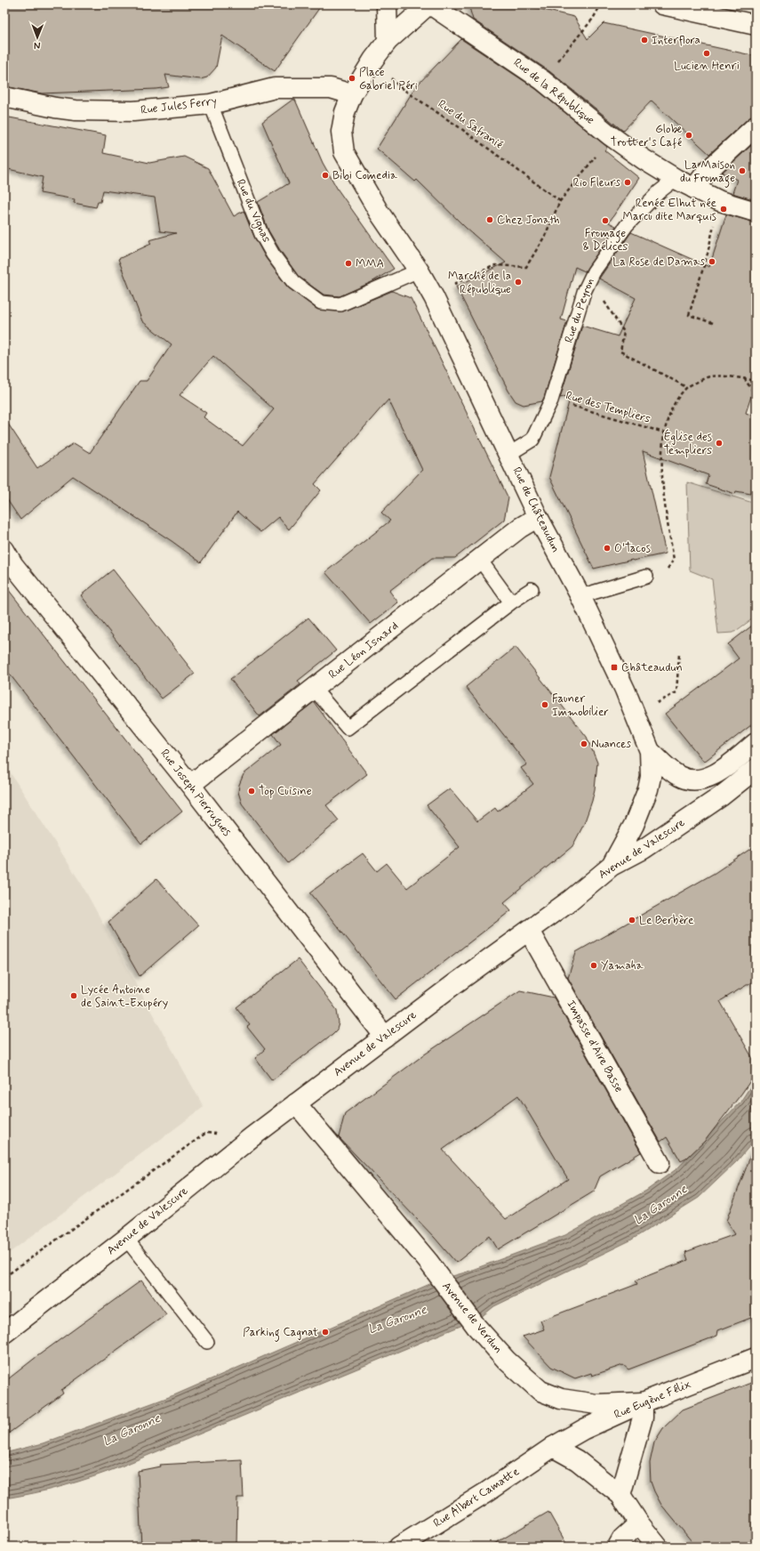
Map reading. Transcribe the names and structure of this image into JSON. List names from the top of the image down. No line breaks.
{"streets":{"street":["Rue de la République","Rue Jules Ferry","Rue de Châteaudun","Rue Léon Isnard","Rue Joseph Pierrugues","Avenue de Valescure","Impasse d'Aire Basse","Avenue de Verdun","Rue Eugène Félix","Rue Albert Camatte"],"lane":["Rue du Vignas","Rue du Peyron"],"path":["Rue du Safranié","Rue des Templiers"]},"crossings":[["Rue de la République","Rue du Peyron"],["Rue Jules Ferry","Rue du Vignas"],["Rue Jules Ferry","Rue de Châteaudun"],["Rue du Vignas","Rue de Châteaudun"],["Rue du Peyron","Rue des Templiers"],["Rue du Peyron","Rue de Châteaudun"],["Rue de Châteaudun","Rue Léon Isnard"],["Rue de Châteaudun","Avenue de Valescure"],["Rue Léon Isnard","Rue Joseph Pierrugues"],["Rue Joseph Pierrugues","Avenue de Valescure"],["Avenue de Valescure","Impasse d'Aire Basse"],["Avenue de Valescure","Avenue de Verdun"],["Avenue de Verdun","Rue Eugène Félix"],["Rue Eugène Félix","Rue Albert Camatte"]],"water":["La Garonne"],"places":{"other":["Interflora","Lucien Henri","Place Gabriel Péri","Globe Trotter's Café","La Maison du Fromage","Bibi Comedia","Rio Fleurs","Renée Elhut née Marcu dite Marquis","Chez Jonath","Fromage & Délices","La Rose de Damas","MMA","Marché de la République","Église des Templiers","O'Tacos","Fauner Immobilier","Nuances","Top Cuisine","Le Berbère","Yamaha","Lycée Antoine de Saint-Exupéry","Parking Cagnat"],"transit":["Châteaudun"]},"north":"bottom"}
